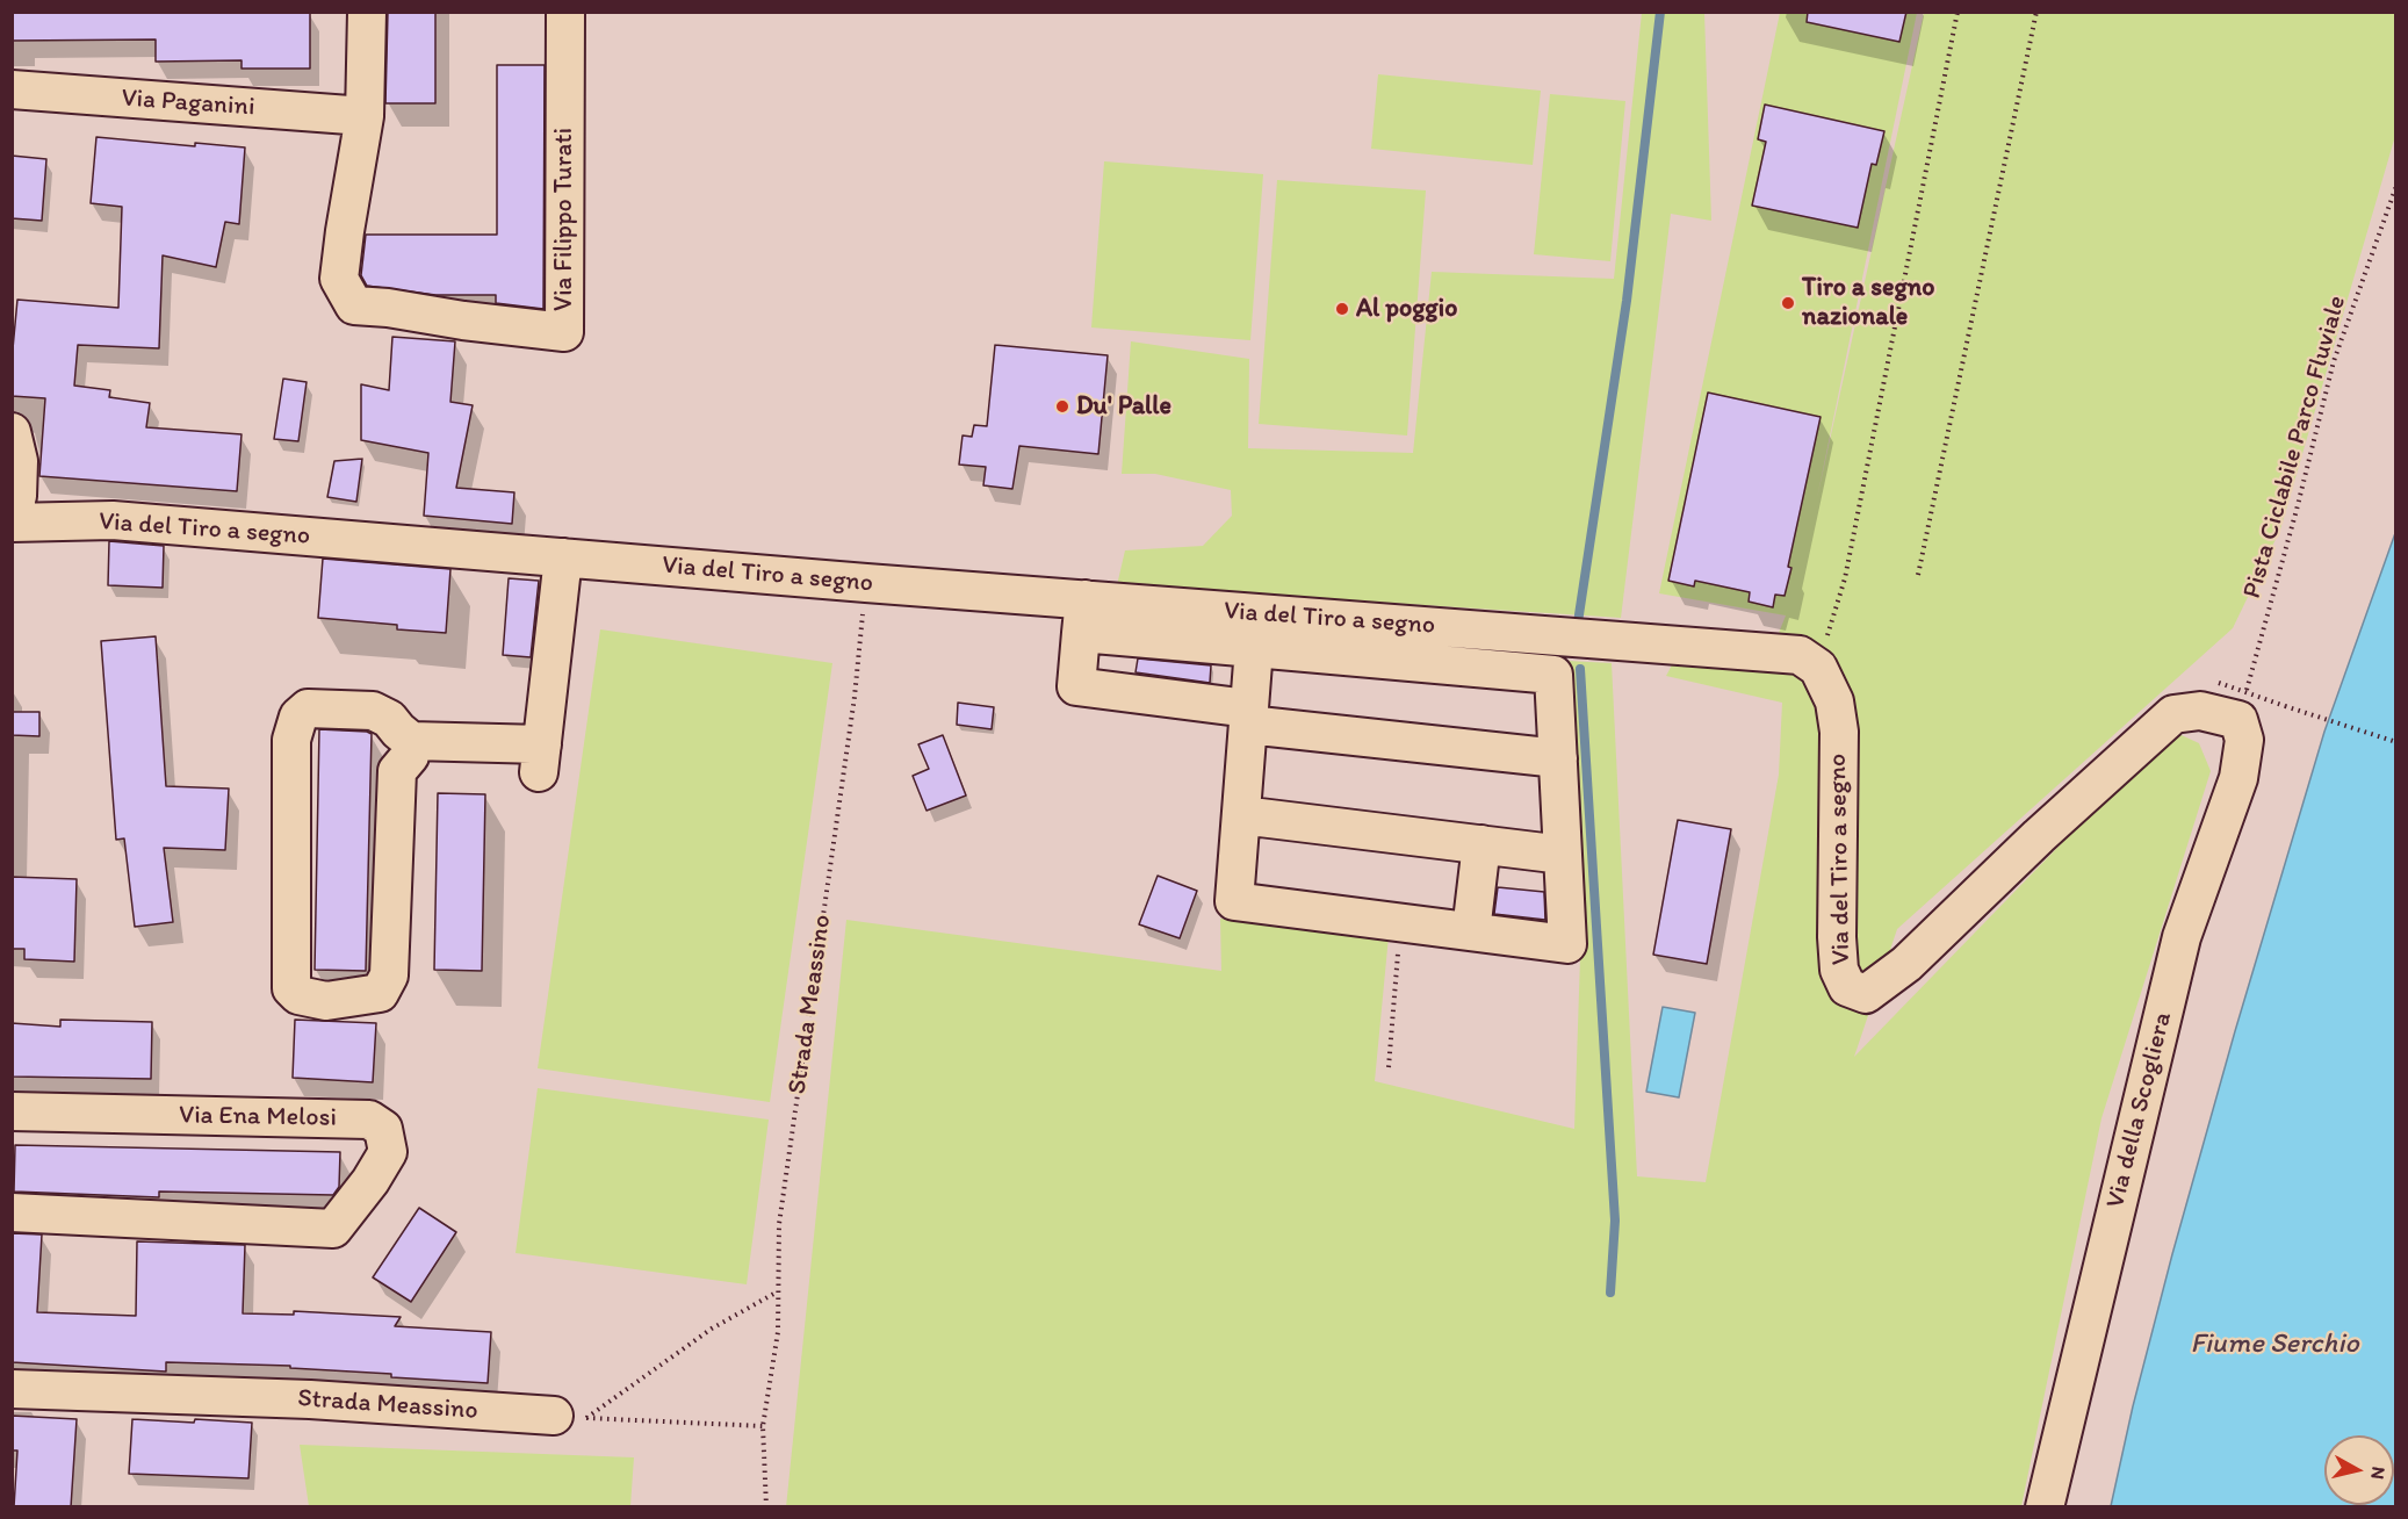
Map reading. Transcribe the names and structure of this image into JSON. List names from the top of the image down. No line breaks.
{"streets":{"street":["Via Paganini","Via Filippo Turati","Via del Tiro a segno","Strada Meassino","Via della Scogliera","Via Ena Melosi"],"path":["Pista Ciclabile Parco Fluviale"]},"crossings":[["Via Paganini","Via Filippo Turati"],["Pista Ciclabile Parco Fluviale","Via del Tiro a segno"],["Pista Ciclabile Parco Fluviale","Via della Scogliera"],["Via del Tiro a segno","Strada Meassino"],["Via del Tiro a segno","Via della Scogliera"]],"water":["Fiume Serchio"],"places":["Tiro a segno nazionale","Al poggio","Du' Palle"],"north":"right"}
